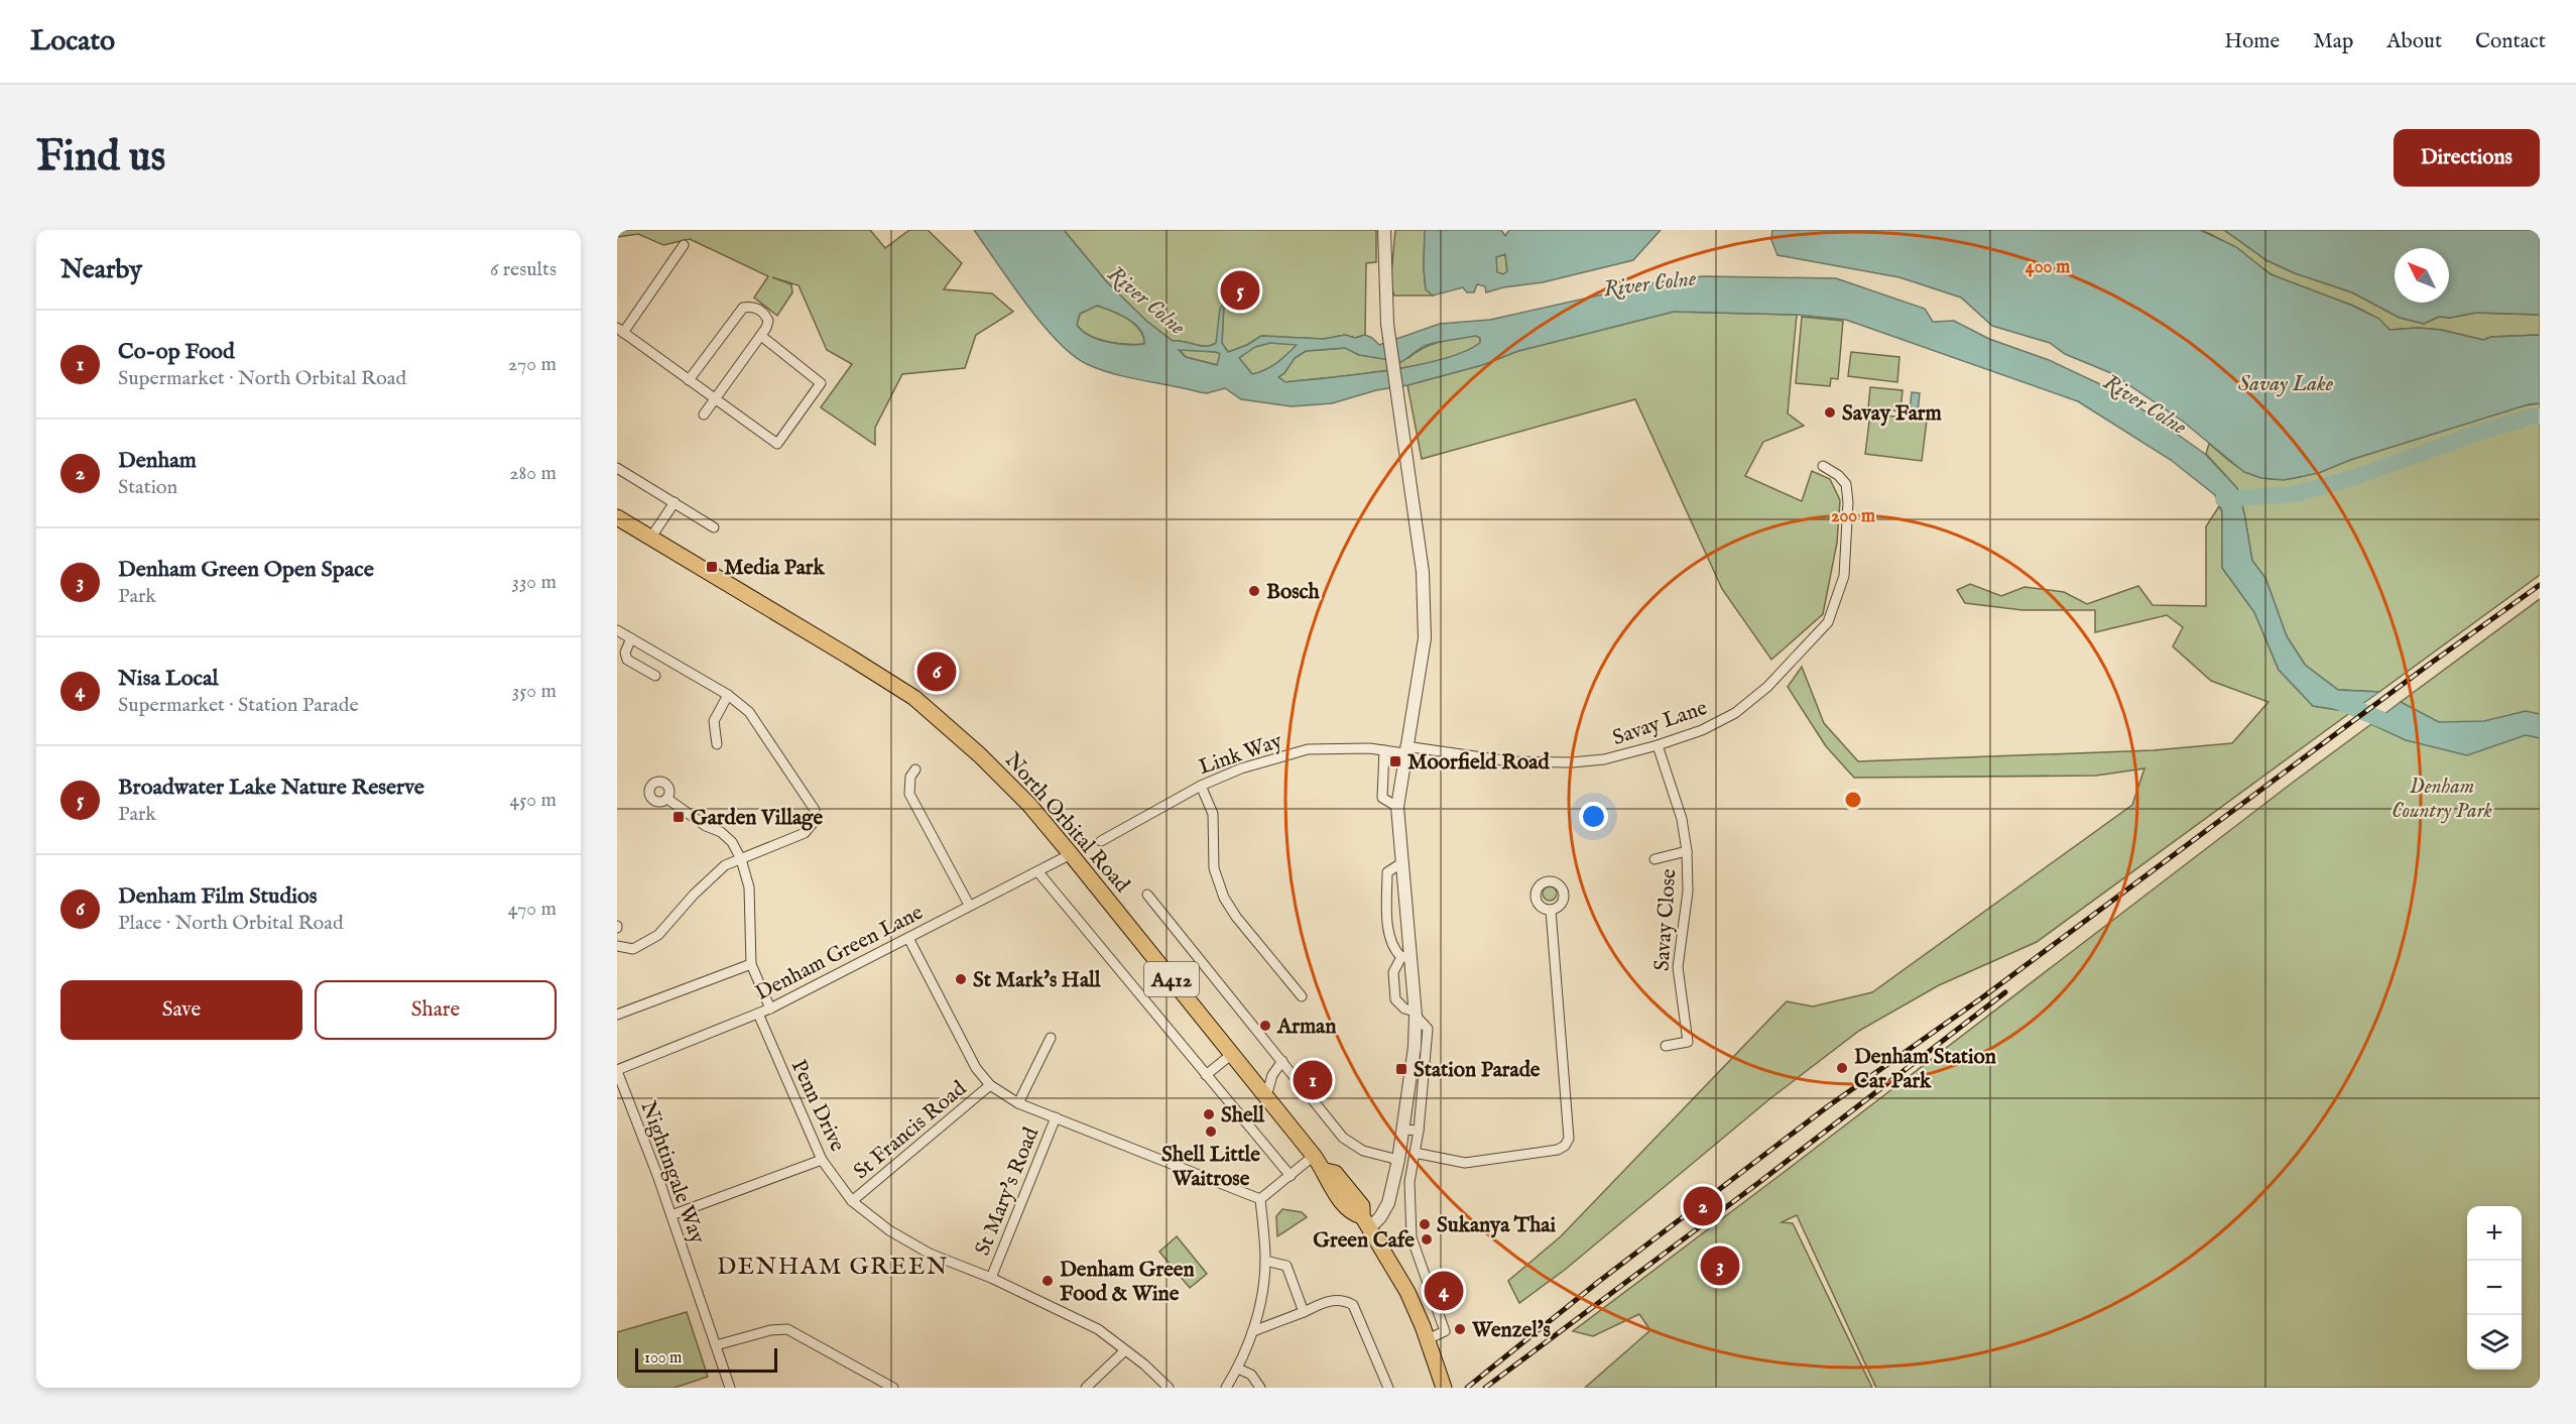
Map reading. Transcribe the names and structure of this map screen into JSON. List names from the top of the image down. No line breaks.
{"streets":{"main road":["North Orbital Road","A412"],"street":["Savay Lane","Link Way","Savay Close","Denham Green Lane","Penn Drive","St Francis Road","Nightingale Way","St Mary's Road"]},"crossings":[["Savay Lane","Link Way"],["Savay Lane","Savay Close"],["North Orbital Road","Denham Green Lane"],["Denham Green Lane","Penn Drive"],["Denham Green Lane","Nightingale Way"],["Penn Drive","St Francis Road"],["Penn Drive","St Mary's Road"]],"districts":["DENHAM GREEN"],"water":["River Colne","Savay Lake"],"parks":["Denham Country Park"],"places":{"other":["Savay Farm","Bosch","St Mark's Hall","Arman","Denham Station Car Park","Shell","Shell Little Waitrose","Sukanya Thai","Green Cafe","Denham Green Food & Wine","Wenzel's"],"transit":["Media Park","Moorfield Road","Garden Village","Station Parade"]},"scale_bar":"100 m","north":"top left","page":{"header":"Locato","nav":["Home","Map","About","Contact"],"buttons":["Directions",["Save","Share"]],"title":"Find us","heading":["Nearby","6 results"],"pins":["5","6","1","2","3","4"],"list":[{"mark":"1","name":"Co-op Food","note":"Supermarket · North Orbital Road","value":"270 m"},{"mark":"2","name":"Denham","note":"Station","value":"280 m"},{"mark":"3","name":"Denham Green Open Space","note":"Park","value":"330 m"},{"mark":"4","name":"Nisa Local","note":"Supermarket · Station Parade","value":"350 m"},{"mark":"5","name":"Broadwater Lake Nature Reserve","note":"Park","value":"450 m"},{"mark":"6","name":"Denham Film Studios","note":"Place · North Orbital Road","value":"470 m"}],"map_buttons":["+","−"],"scale":"100 m"},"rings":["400 m","200 m"]}
